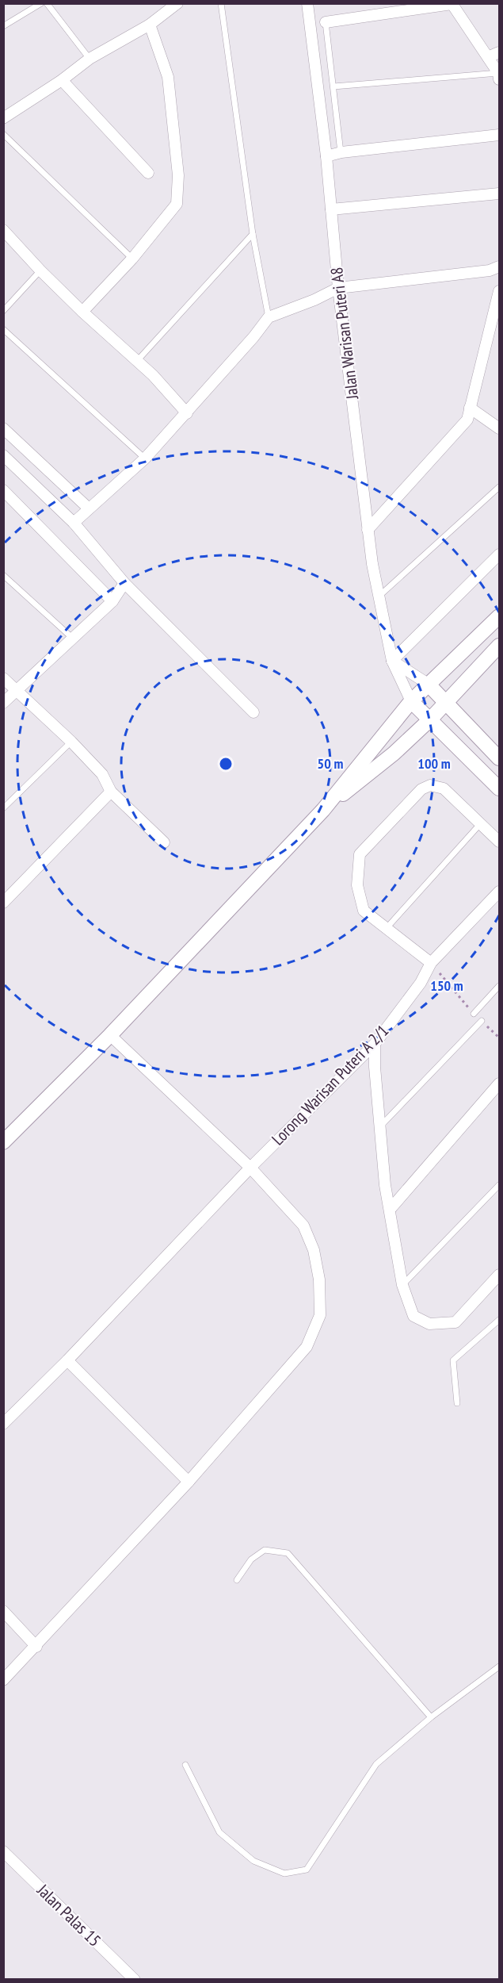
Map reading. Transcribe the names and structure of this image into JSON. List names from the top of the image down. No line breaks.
{"streets":{"street":["Jalan Warisan Puteri A8","Lorong Warisan Puteri A 2/1","Jalan Palas 15"]},"rings":["50 m","100 m","150 m"]}
